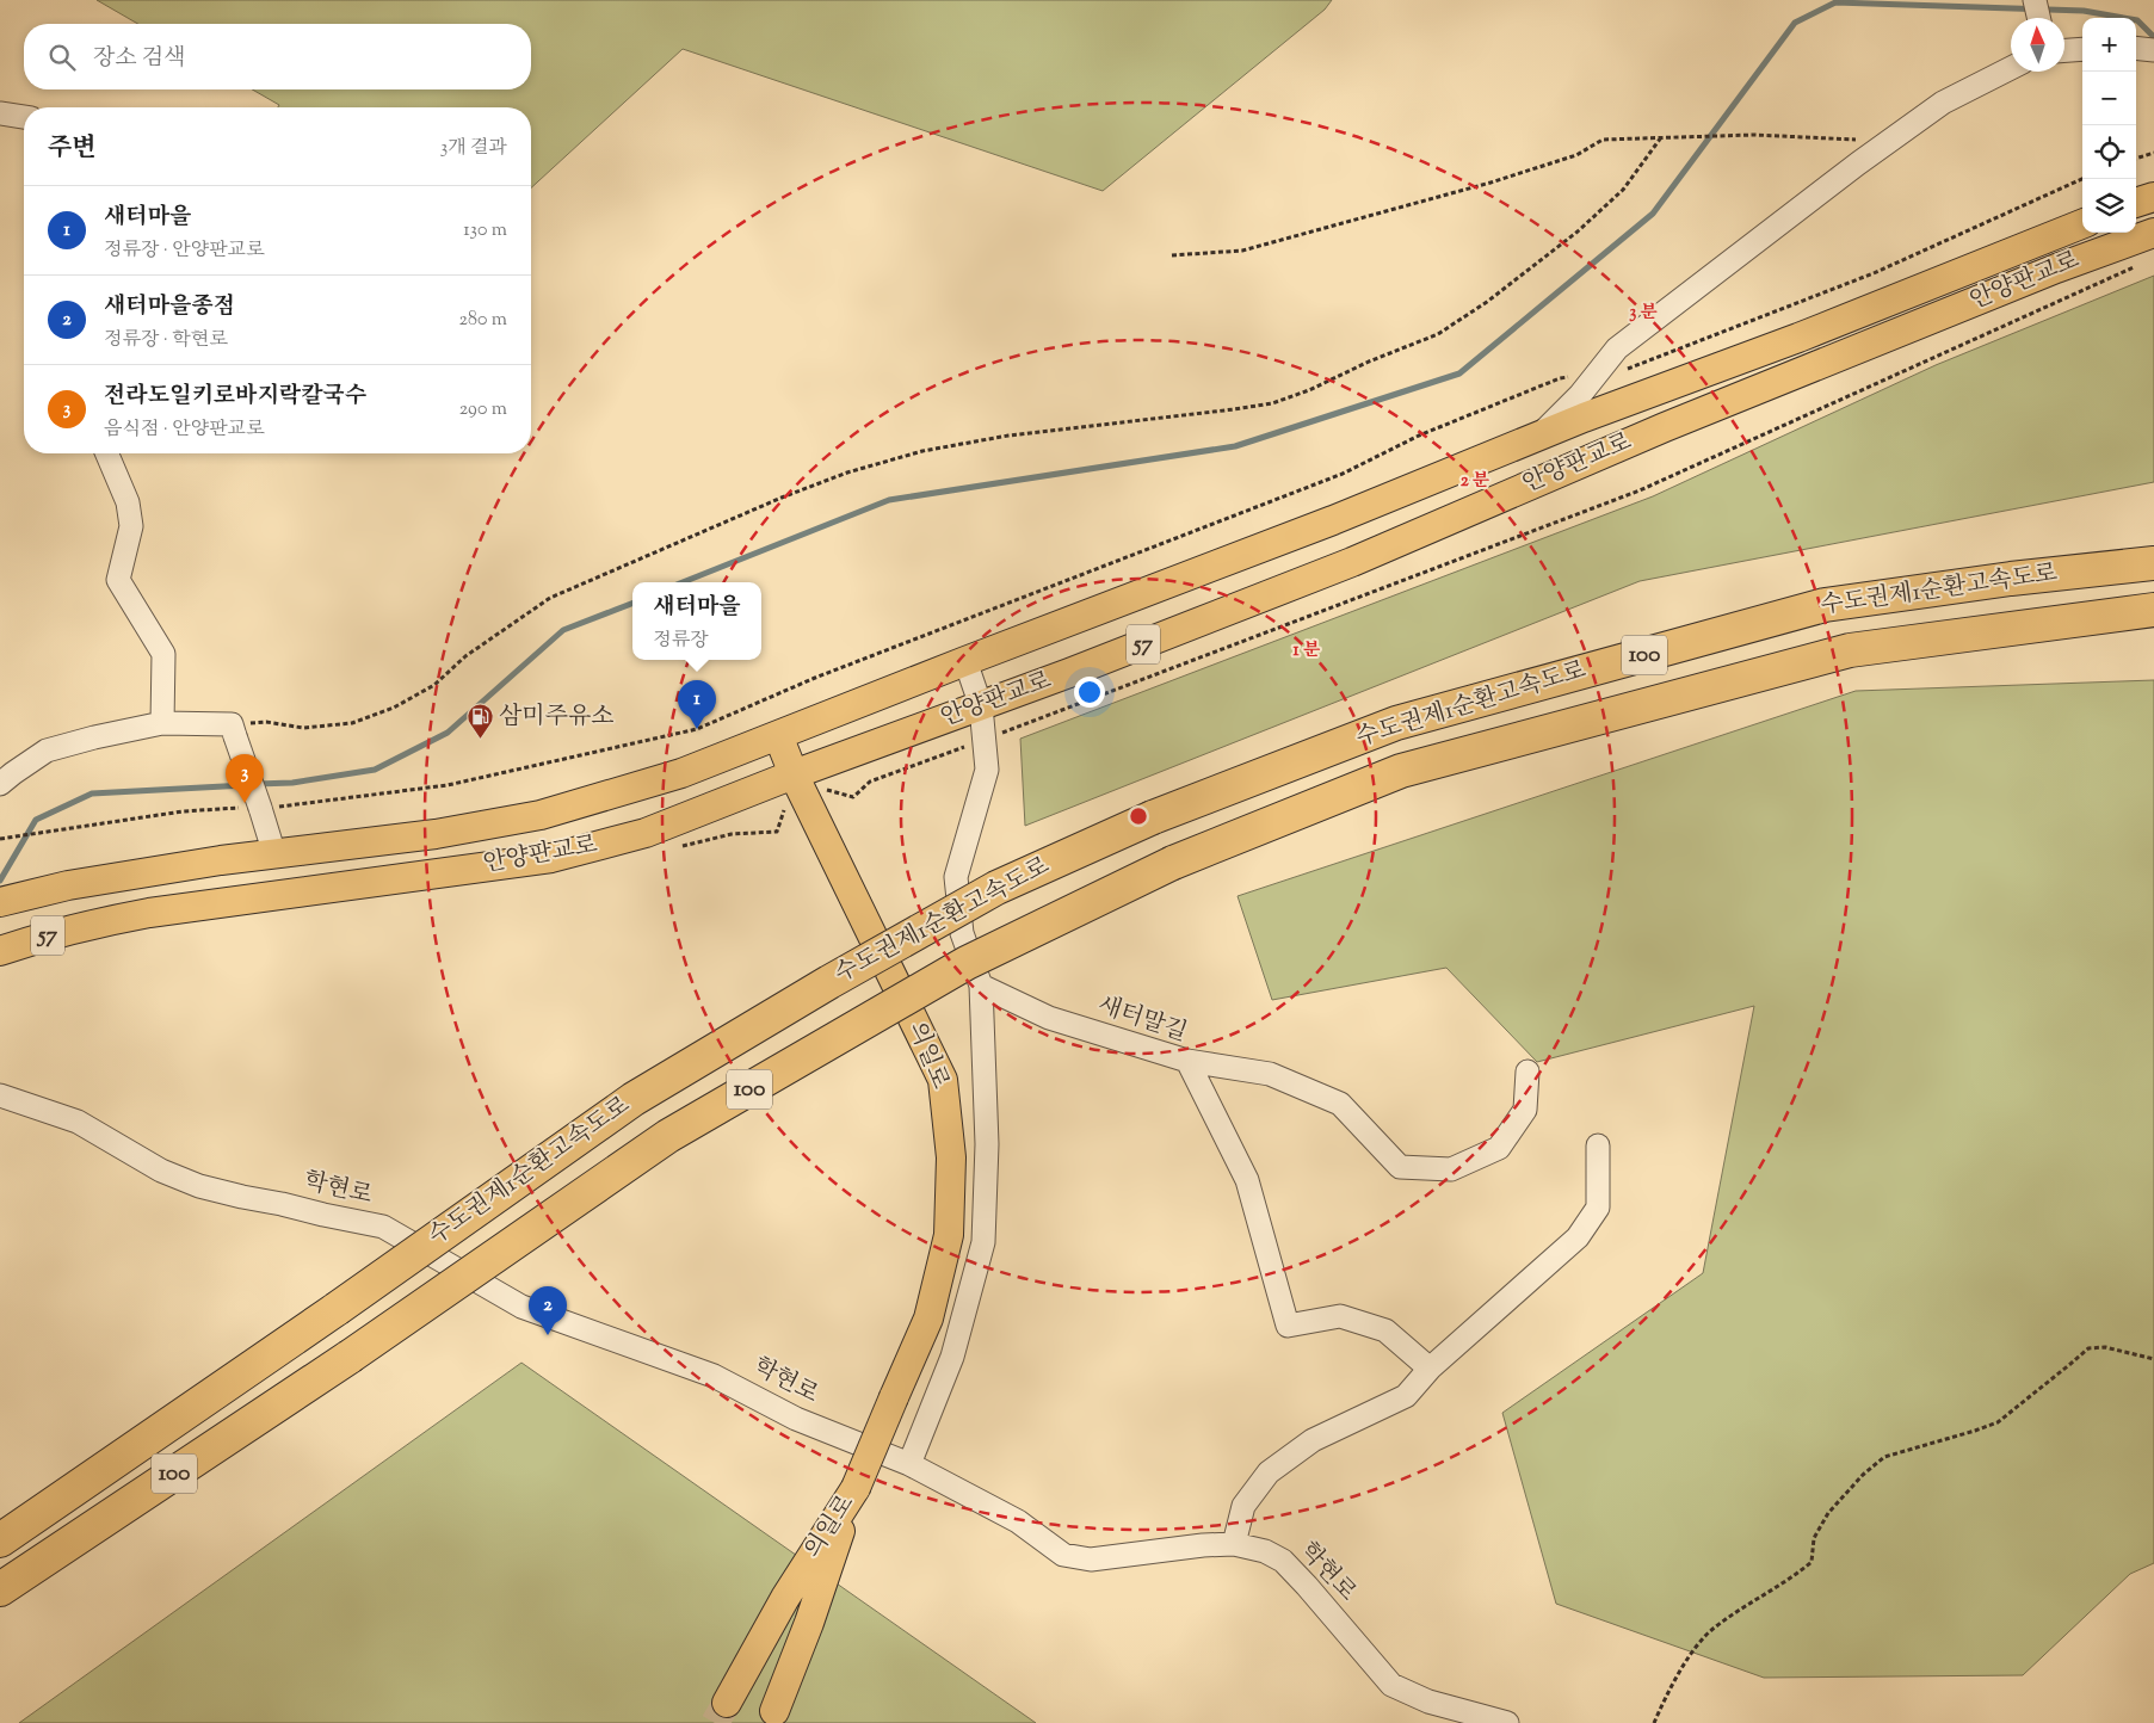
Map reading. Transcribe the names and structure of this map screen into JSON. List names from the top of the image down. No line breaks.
{"streets":{"highway":["수도권제1순환고속도로","100"],"main road":["안양판교로","57","의일로"],"street":["새터말길","학현로"]},"crossings":[["안양판교로","의일로"]],"places":{"fuel station":["삼미주유소"]},"north":"top","page":{"map_buttons":["+","−"],"search":"장소 검색","heading":["주변","3개 결과"],"list":[{"mark":"1","name":"새터마을","note":"정류장 · 안양판교로","value":"130 m"},{"mark":"2","name":"새터마을종점","note":"정류장 · 학현로","value":"280 m"},{"mark":"3","name":"전라도일키로바지락칼국수","note":"음식점 · 안양판교로","value":"290 m"}],"popup":["새터마을","정류장"],"pins":["1","3","2"]},"rings":["3 분","2 분","1 분"]}
